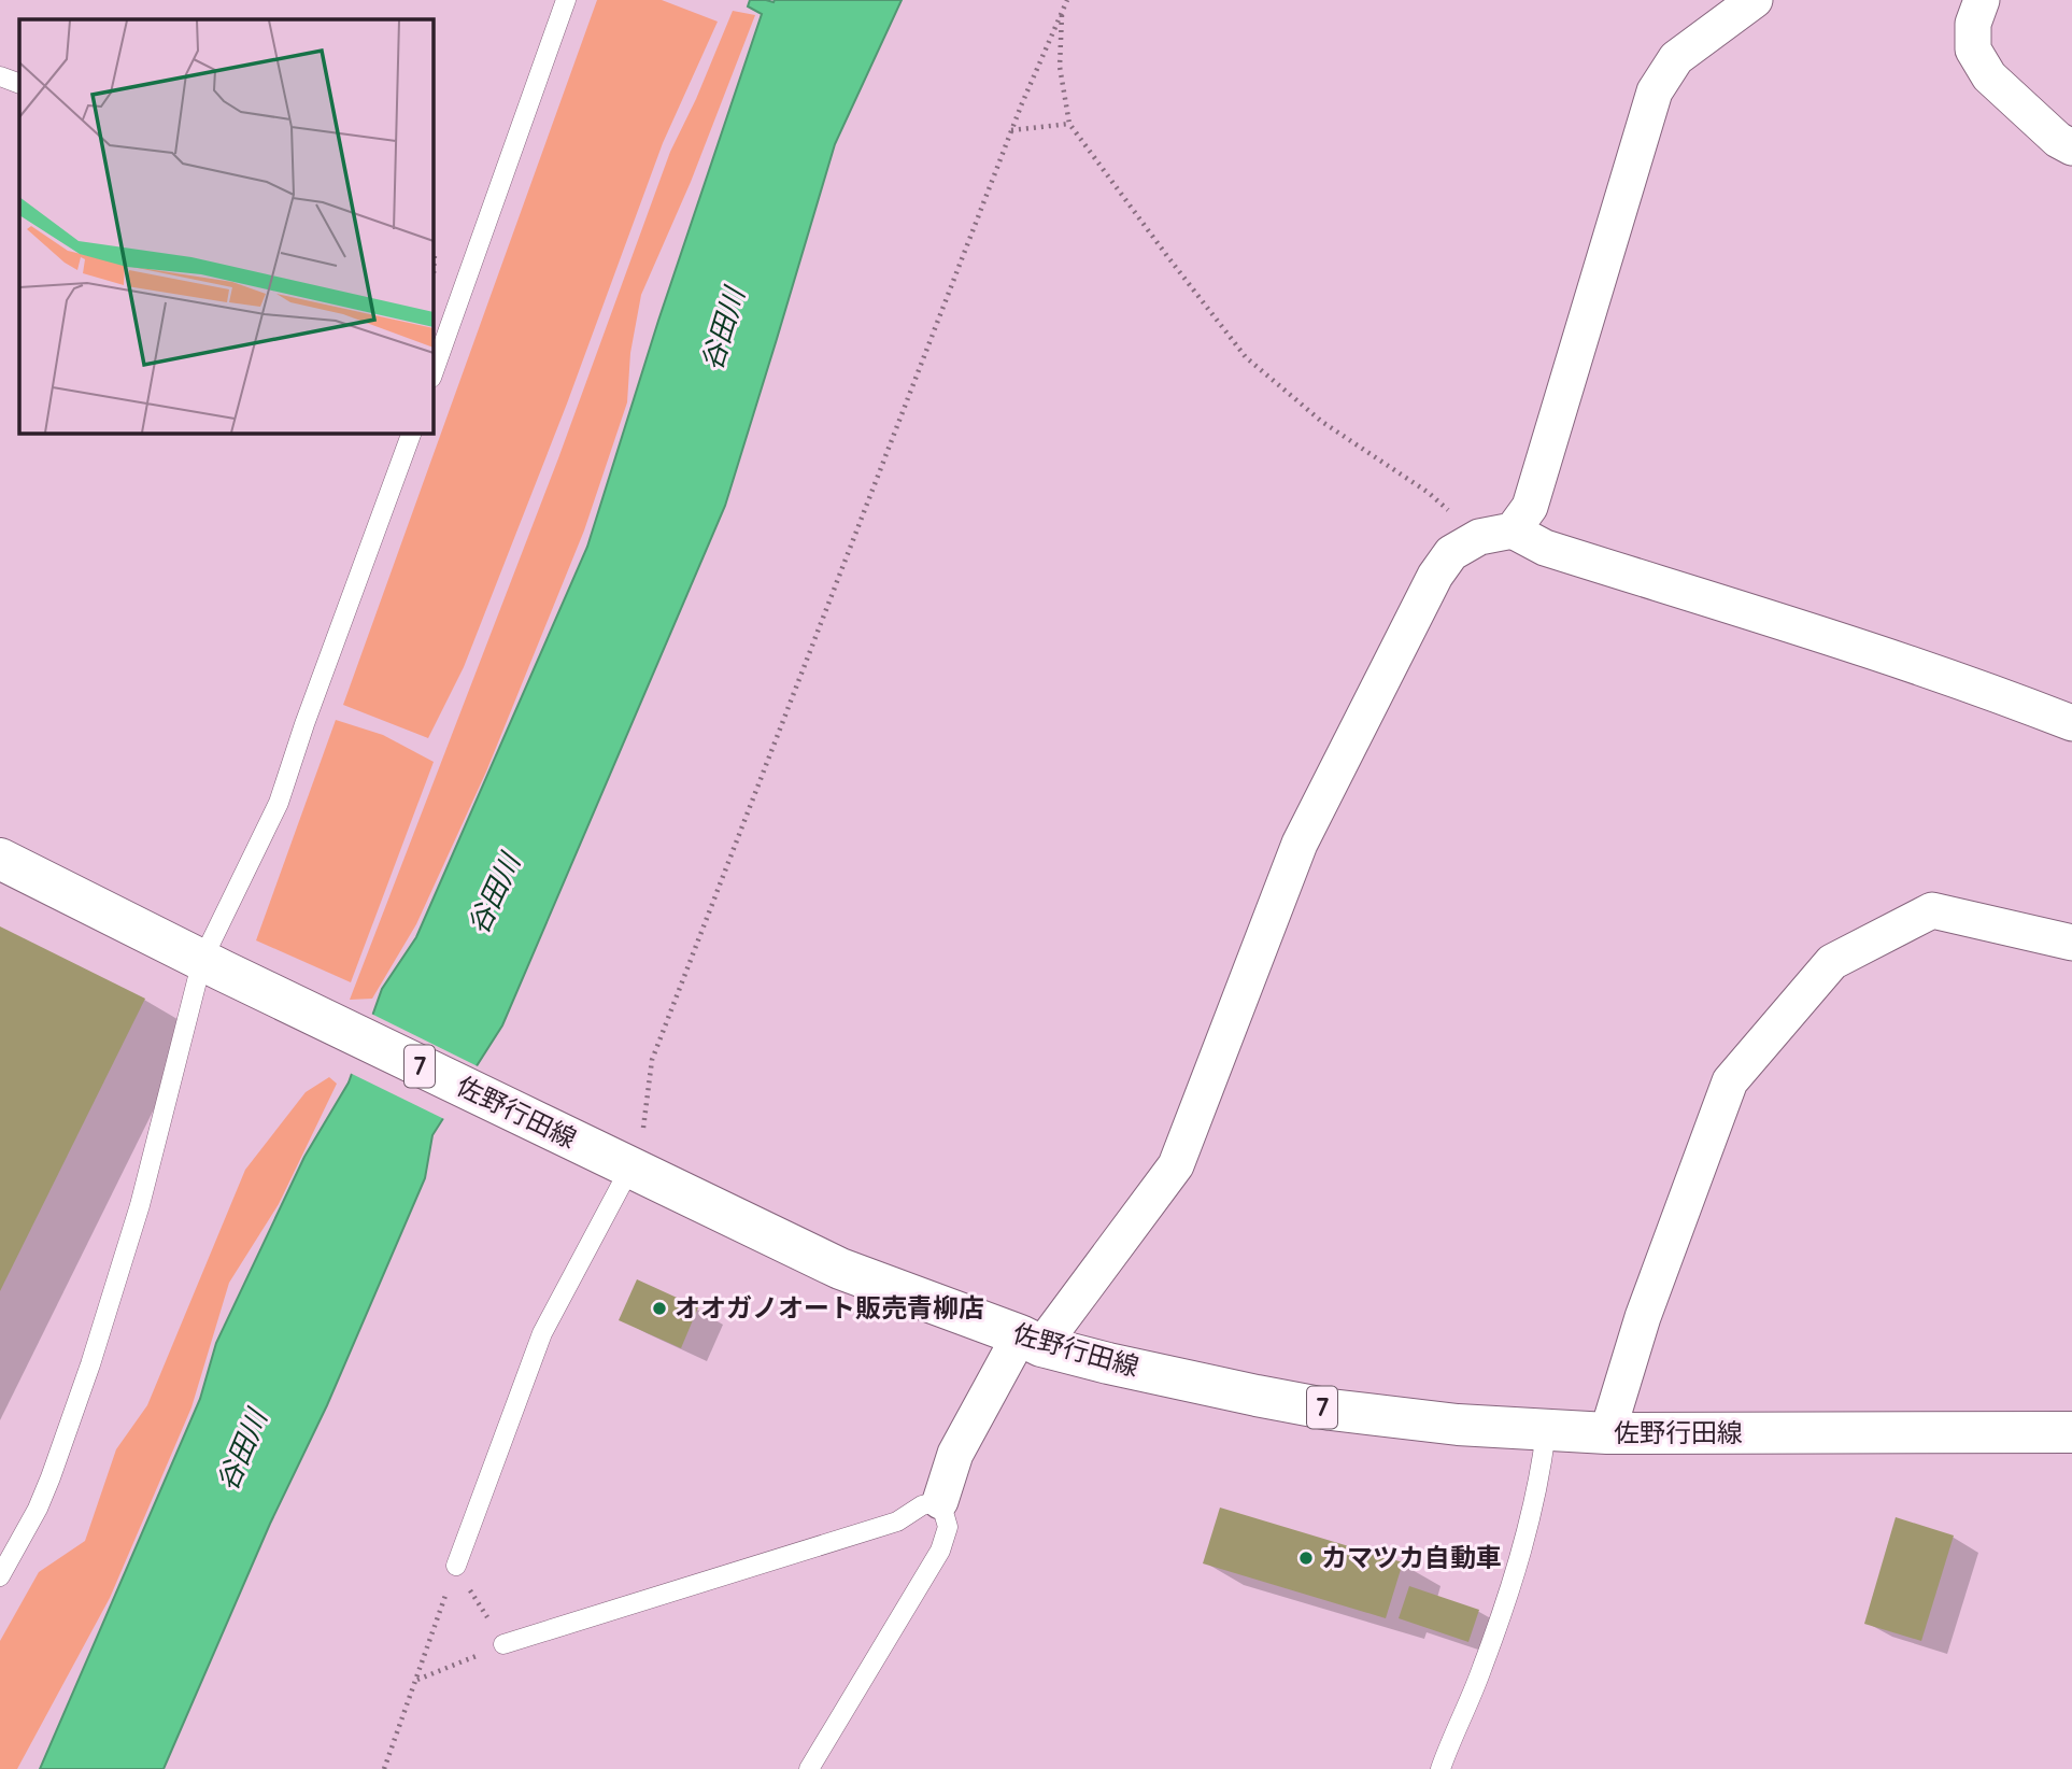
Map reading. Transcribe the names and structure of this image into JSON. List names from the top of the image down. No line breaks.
{"streets":{"main road":["7","佐野行田線"]},"water":["谷田川"],"places":["オオガノオート販売青柳店","カマツカ自動車"]}
